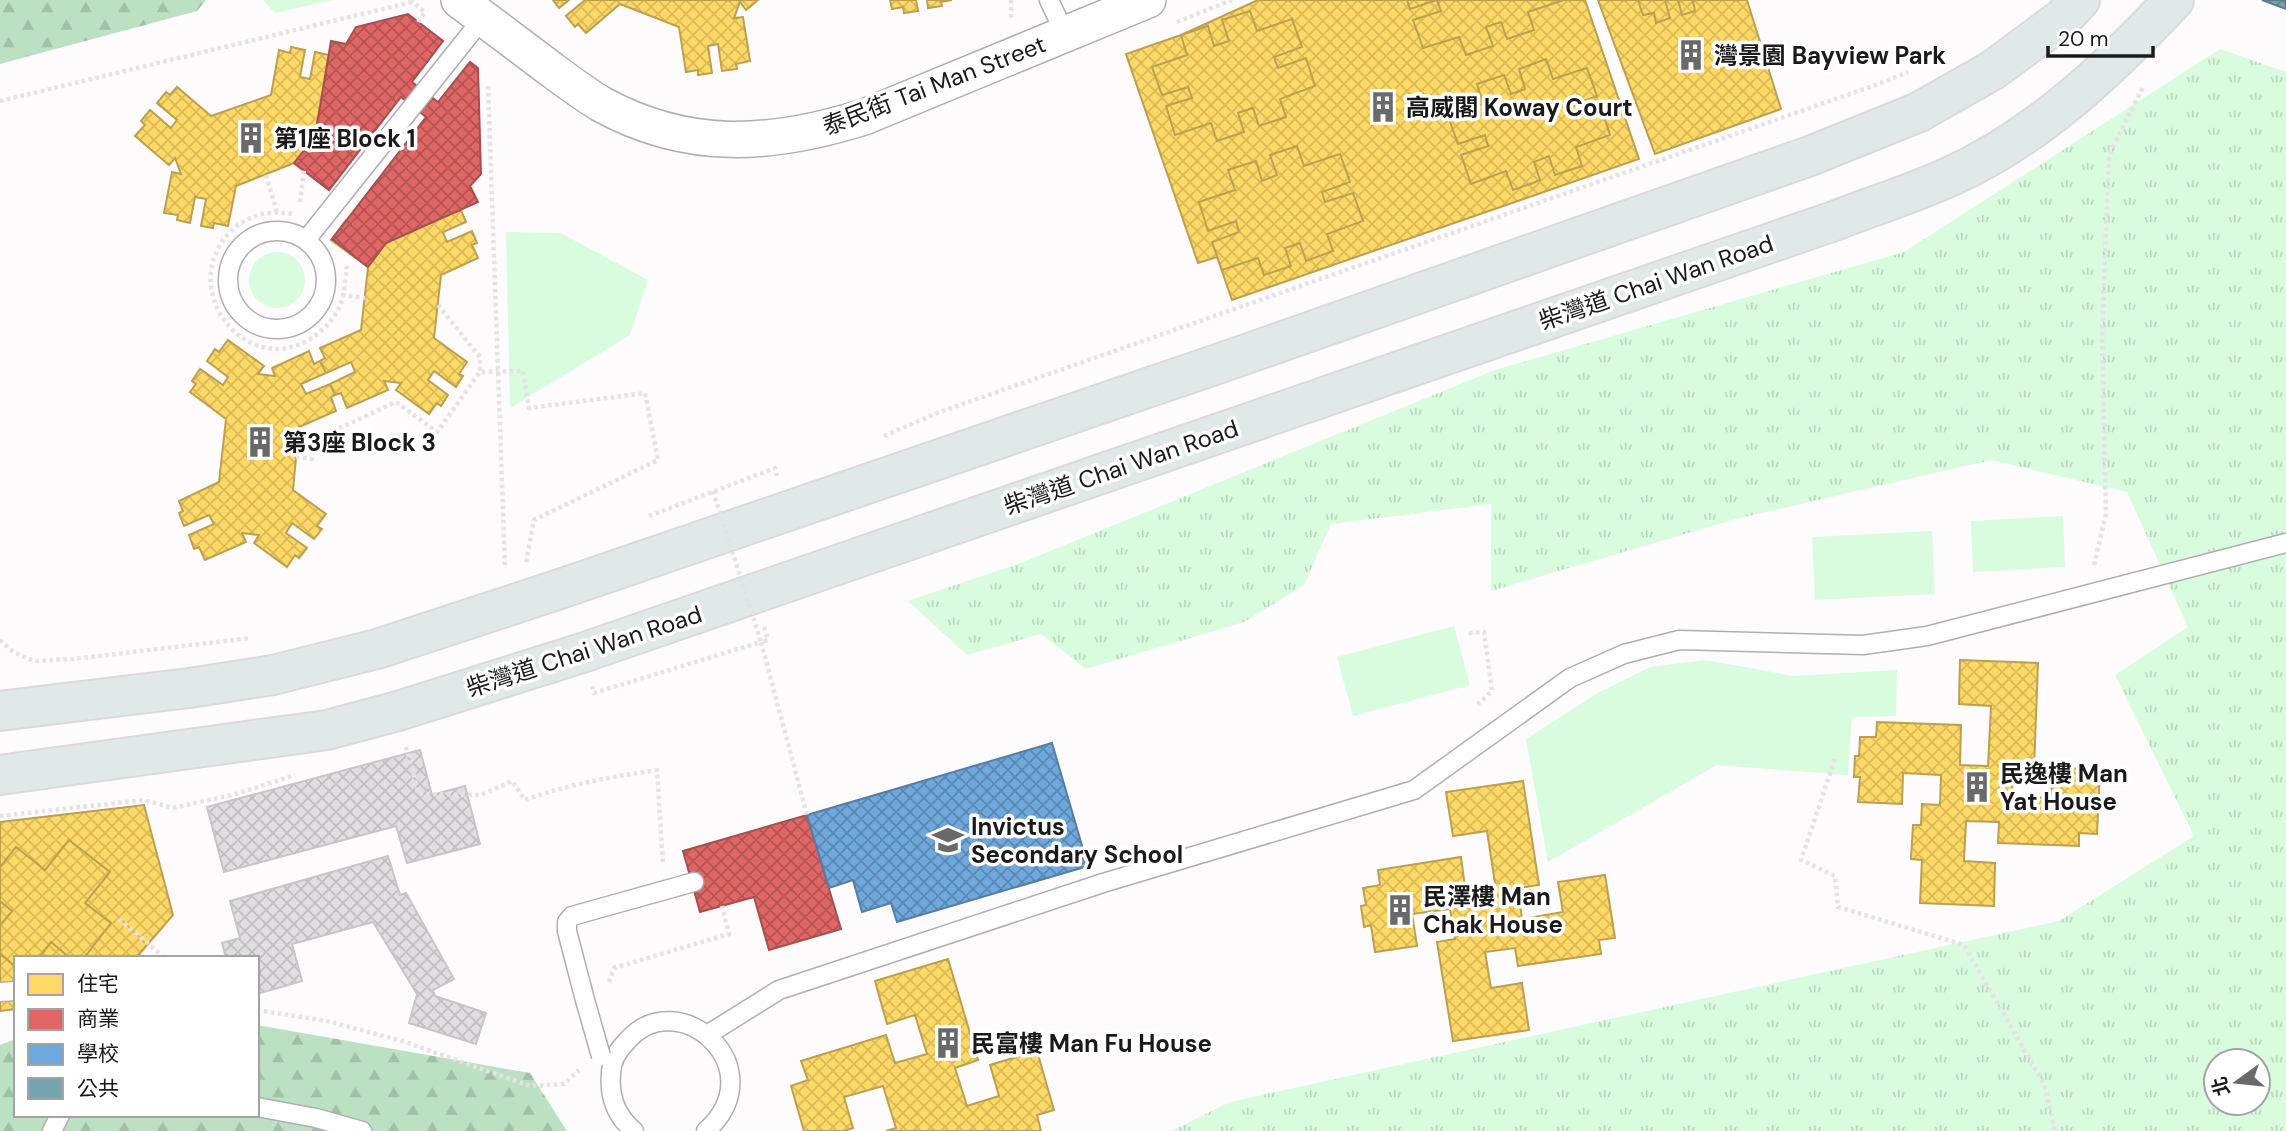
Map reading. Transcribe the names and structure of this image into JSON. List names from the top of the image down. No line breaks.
{"streets":{"main road":["柴灣道 Chai Wan Road"],"street":["泰民街 Tai Man Street"]},"places":{"building":["灣景園 Bayview Park","高威閣 Koway Court","第1座 Block 1","第3座 Block 3","民逸樓 Man Yat House","民澤樓 Man Chak House","民富樓 Man Fu House"],"school or university":["Invictus Secondary School"]},"legend":["住宅","商業","學校","公共"],"scale_bar":"20 m","north":"left"}
